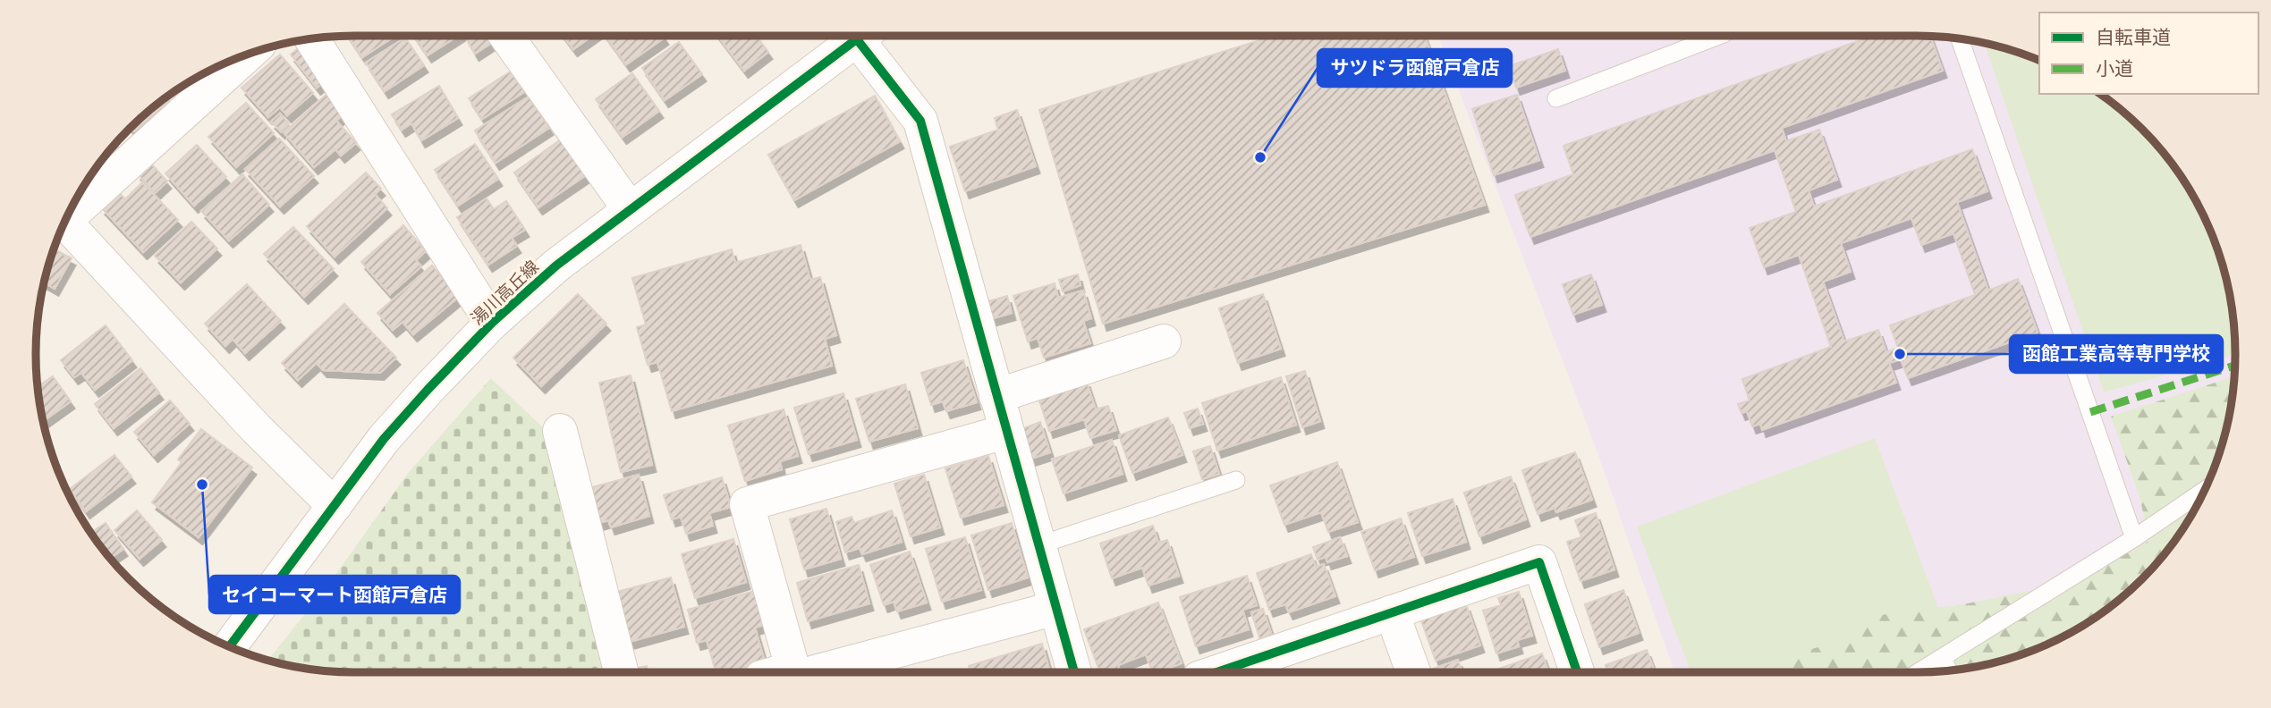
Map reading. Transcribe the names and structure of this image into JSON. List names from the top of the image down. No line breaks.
{"streets":{"street":["湯川高丘線"]},"places":["サツドラ函館戸倉店","函館工業高等専門学校","セイコーマート函館戸倉店"],"legend":["自転車道","小道"]}
